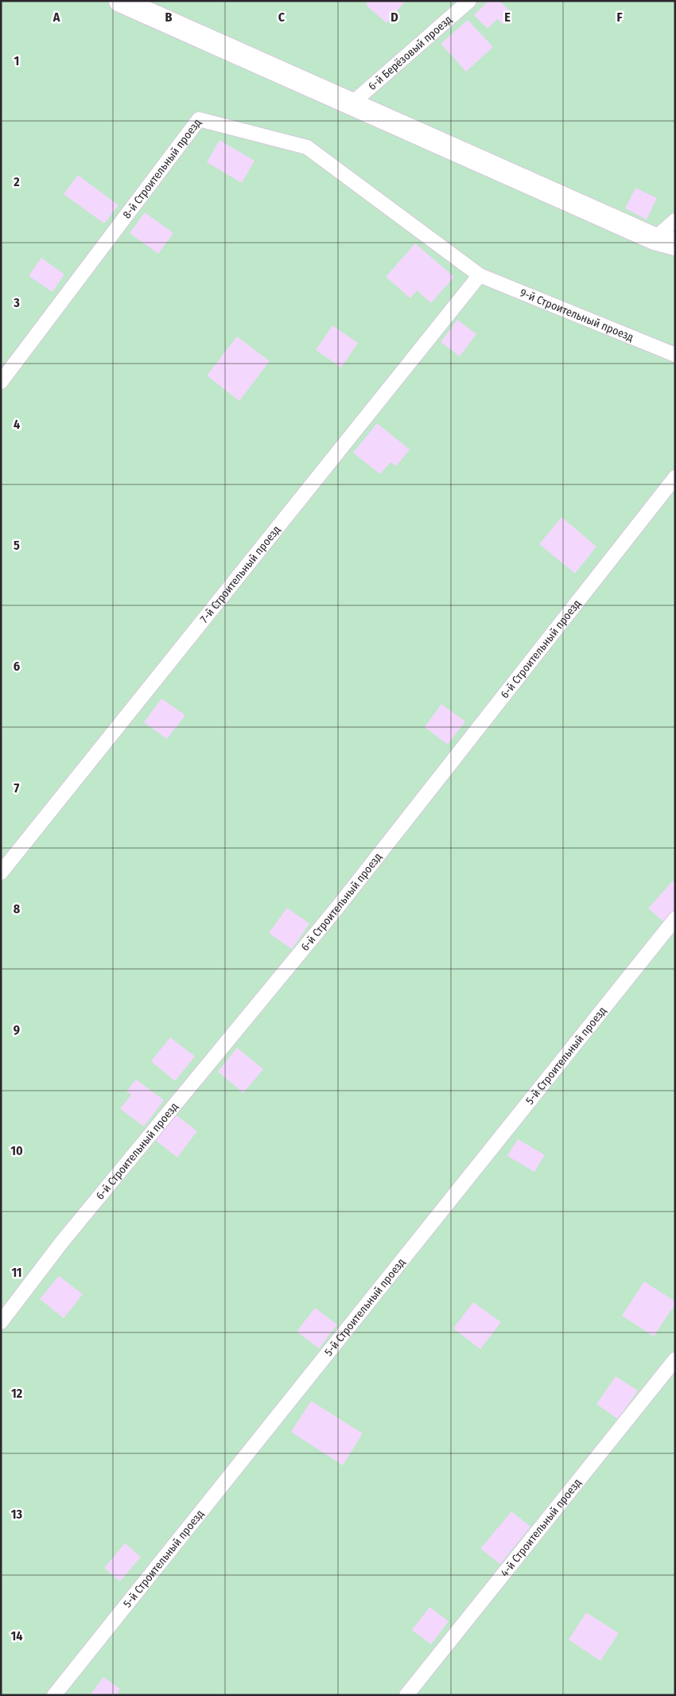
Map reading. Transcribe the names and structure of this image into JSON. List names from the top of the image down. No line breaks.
{"streets":{"lane":["6-й Берёзовый проезд","8-й Строительный проезд","9-й Строительный проезд","7-й Строительный проезд","6-й Строительный проезд","5-й Строительный проезд","4-й Строительный проезд"]},"crossings":[["8-й Строительный проезд","9-й Строительный проезд"],["8-й Строительный проезд","7-й Строительный проезд"],["9-й Строительный проезд","7-й Строительный проезд"]],"grid":{"columns":["A","B","C","D","E","F"],"rows":["1","2","3","4","5","6","7","8","9","10","11","12","13","14"]}}
